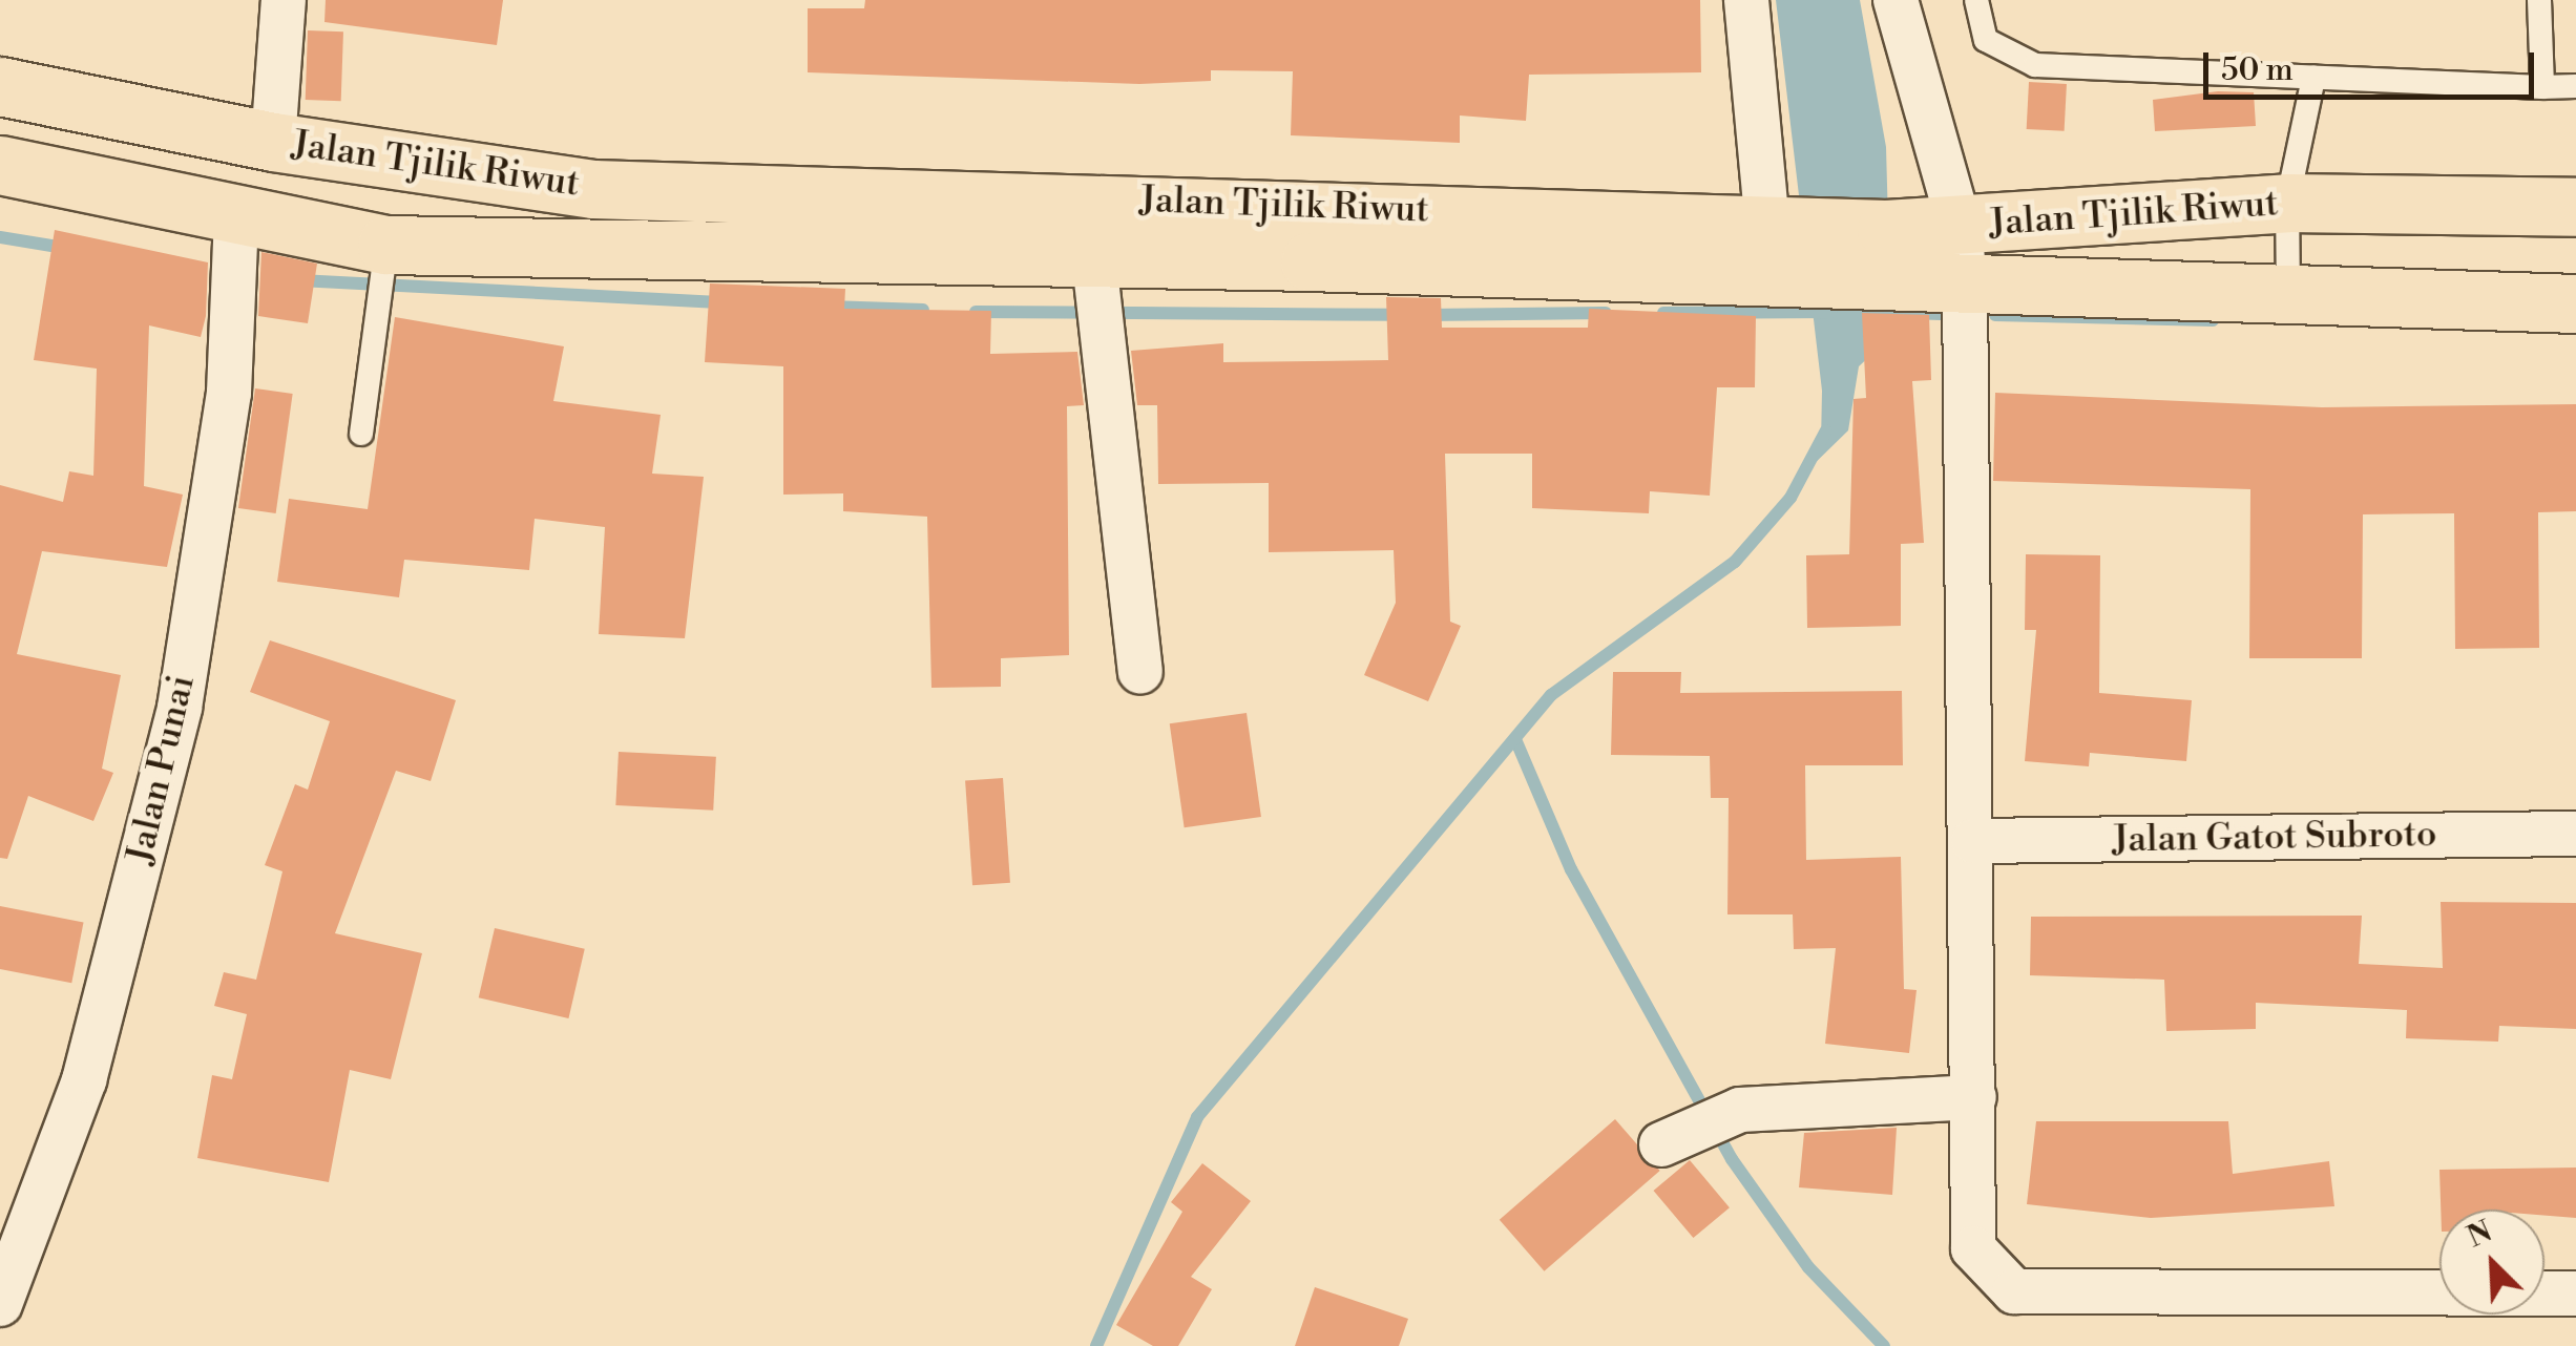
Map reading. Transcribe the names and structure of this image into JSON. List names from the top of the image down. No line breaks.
{"streets":{"highway":["Jalan Tjilik Riwut"],"street":["Jalan Punai","Jalan Gatot Subroto"]},"crossings":[["Jalan Tjilik Riwut","Jalan Punai"]],"scale_bar":"50 m","north":"top left"}
